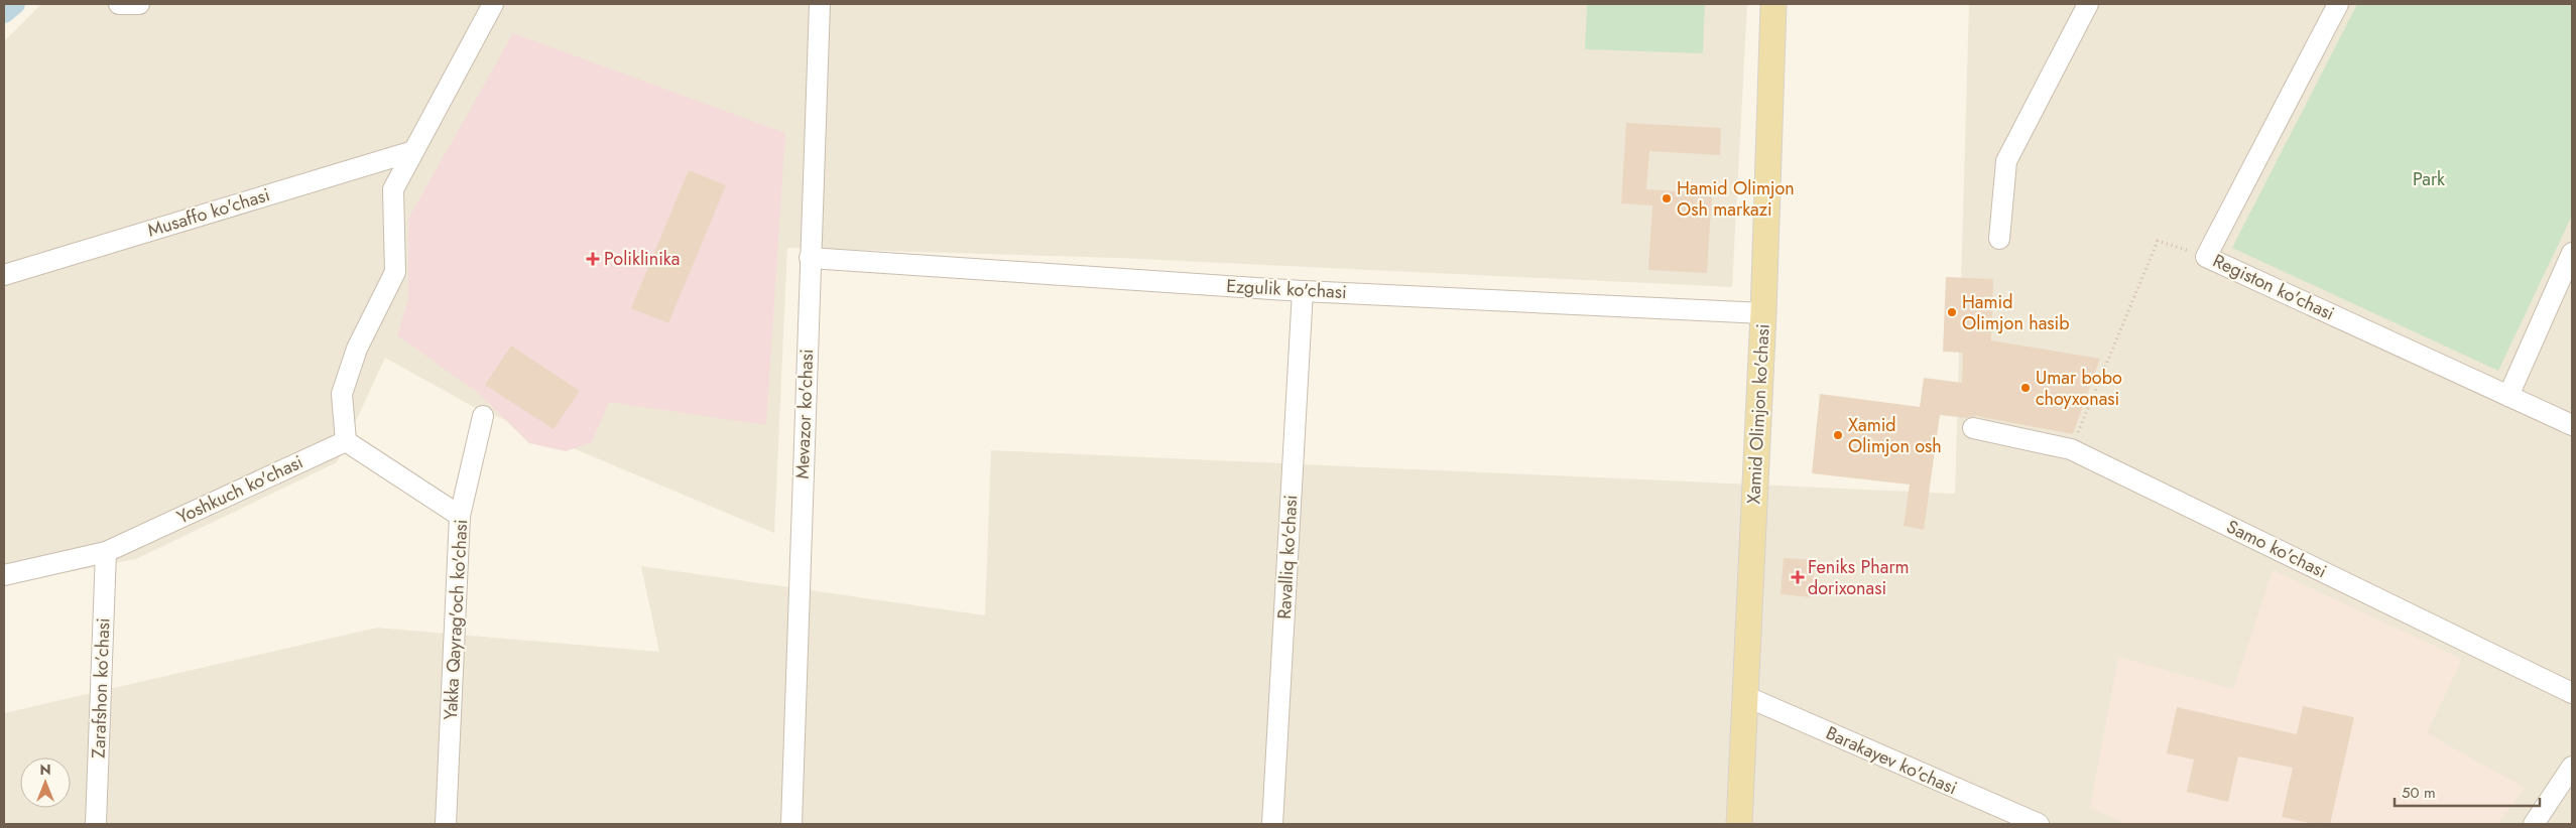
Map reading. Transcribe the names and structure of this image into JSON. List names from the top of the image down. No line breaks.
{"streets":{"main road":["Xamid Olimjon ko'chasi"],"street":["Musaffo ko'chasi","Registon ko'chasi","Ezgulik ko'chasi","Mevazor ko'chasi","Yoshkuch ko'chasi","Samo ko'chasi","Ravalliq ko'chasi","Yakka Qayrag'och ko'chasi","Zarafshon ko’chasi","Barakayev ko'chasi"]},"crossings":[["Ezgulik ko'chasi","Mevazor ko'chasi"],["Ezgulik ko'chasi","Xamid Olimjon ko'chasi"],["Ezgulik ko'chasi","Ravalliq ko'chasi"],["Xamid Olimjon ko'chasi","Barakayev ko'chasi"],["Yoshkuch ko'chasi","Zarafshon ko’chasi"]],"parks":["Park"],"places":{"other":["Hamid Olimjon Osh markazi","Hamid Olimjon hasib","Umar bobo choyxonasi","Xamid Olimjon osh"],"health":["Poliklinika","Feniks Pharm dorixonasi"]},"scale_bar":"50 m","north":"top"}
